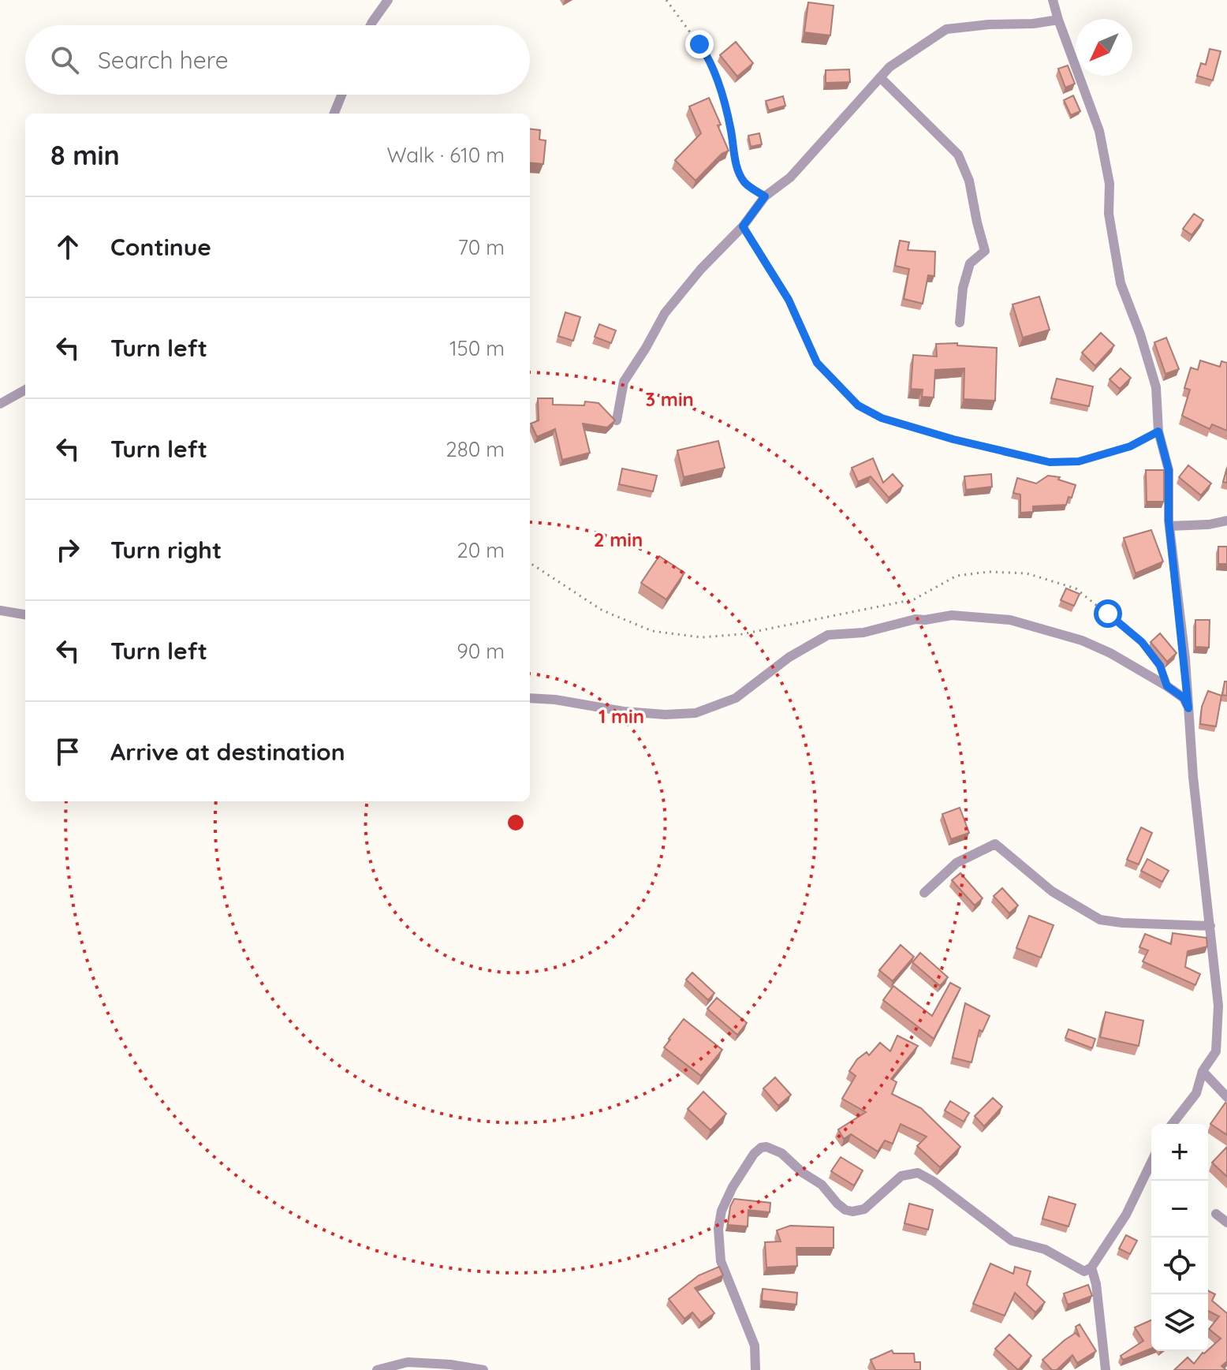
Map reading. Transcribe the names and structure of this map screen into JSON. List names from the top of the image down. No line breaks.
{"north":"bottom left","page":{"search":"Search here","heading":["8 min","Walk · 610 m"],"list":[["Continue","70 m"],["Turn left","150 m"],["Turn left","280 m"],["Turn right","20 m"],["Turn left","90 m"],"Arrive at destination"],"map_buttons":["+","−"]},"rings":["3 min","2 min","1 min"]}
